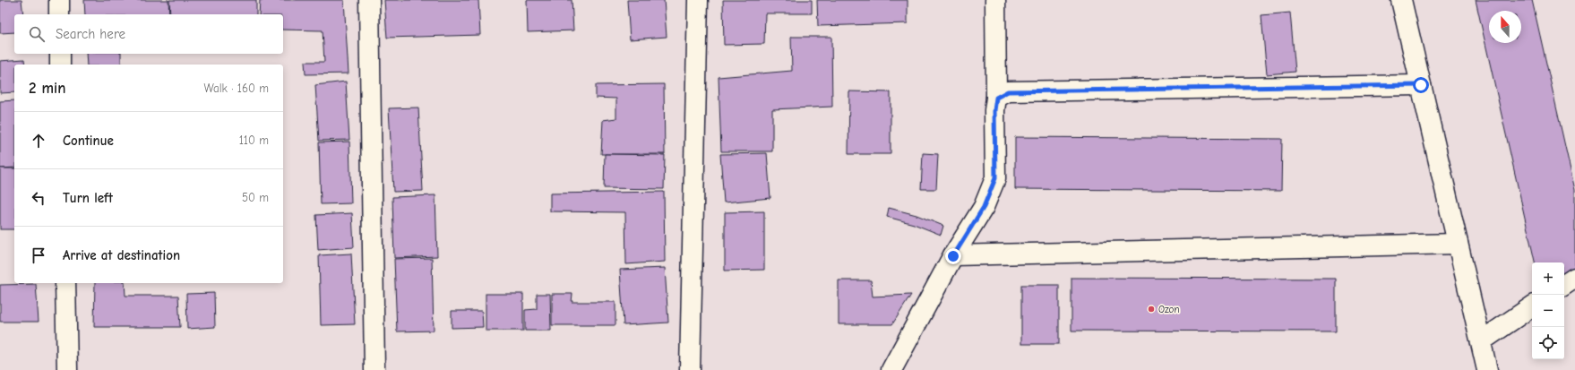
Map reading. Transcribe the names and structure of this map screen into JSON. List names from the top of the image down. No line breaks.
{"places":["Ozon"],"north":"top","page":{"search":"Search here","heading":["2 min","Walk · 160 m"],"list":[["Continue","110 m"],["Turn left","50 m"],"Arrive at destination"],"map_buttons":["+","−"]}}
